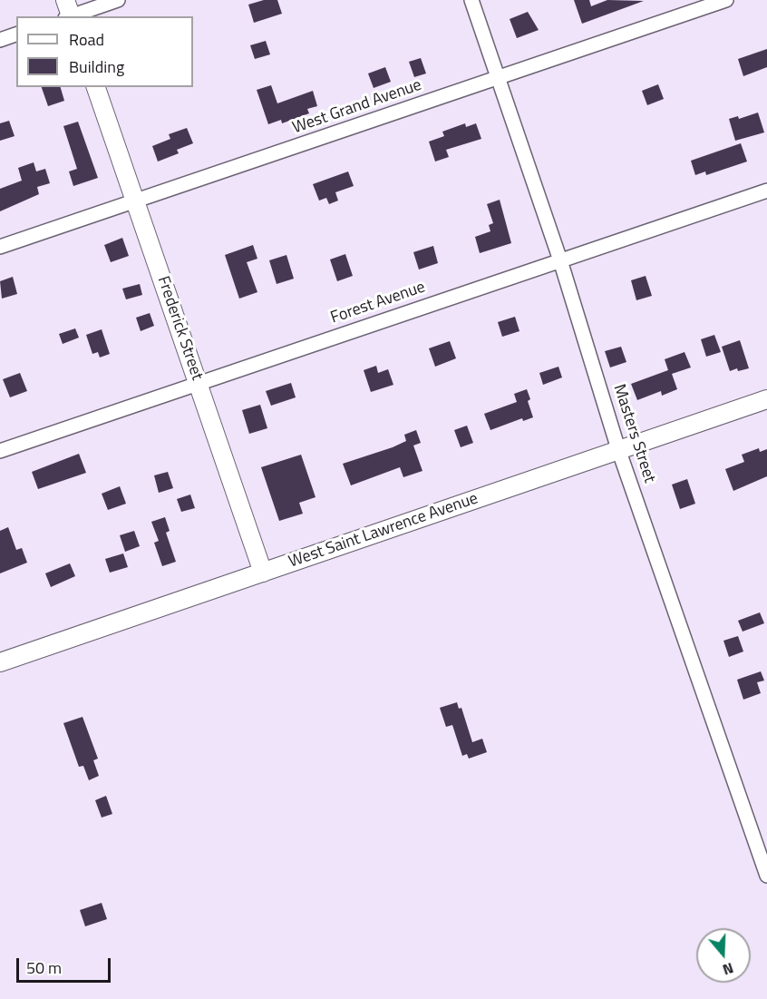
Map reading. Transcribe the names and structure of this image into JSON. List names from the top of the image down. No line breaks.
{"streets":{"street":["West Grand Avenue","Forest Avenue","Frederick Street","Masters Street","West Saint Lawrence Avenue"]},"crossings":[["West Grand Avenue","Frederick Street"],["West Grand Avenue","Masters Street"],["Forest Avenue","Frederick Street"],["Forest Avenue","Masters Street"],["Frederick Street","West Saint Lawrence Avenue"],["Masters Street","West Saint Lawrence Avenue"]],"legend":["Road","Building"],"scale_bar":"50 m","north":"bottom"}
